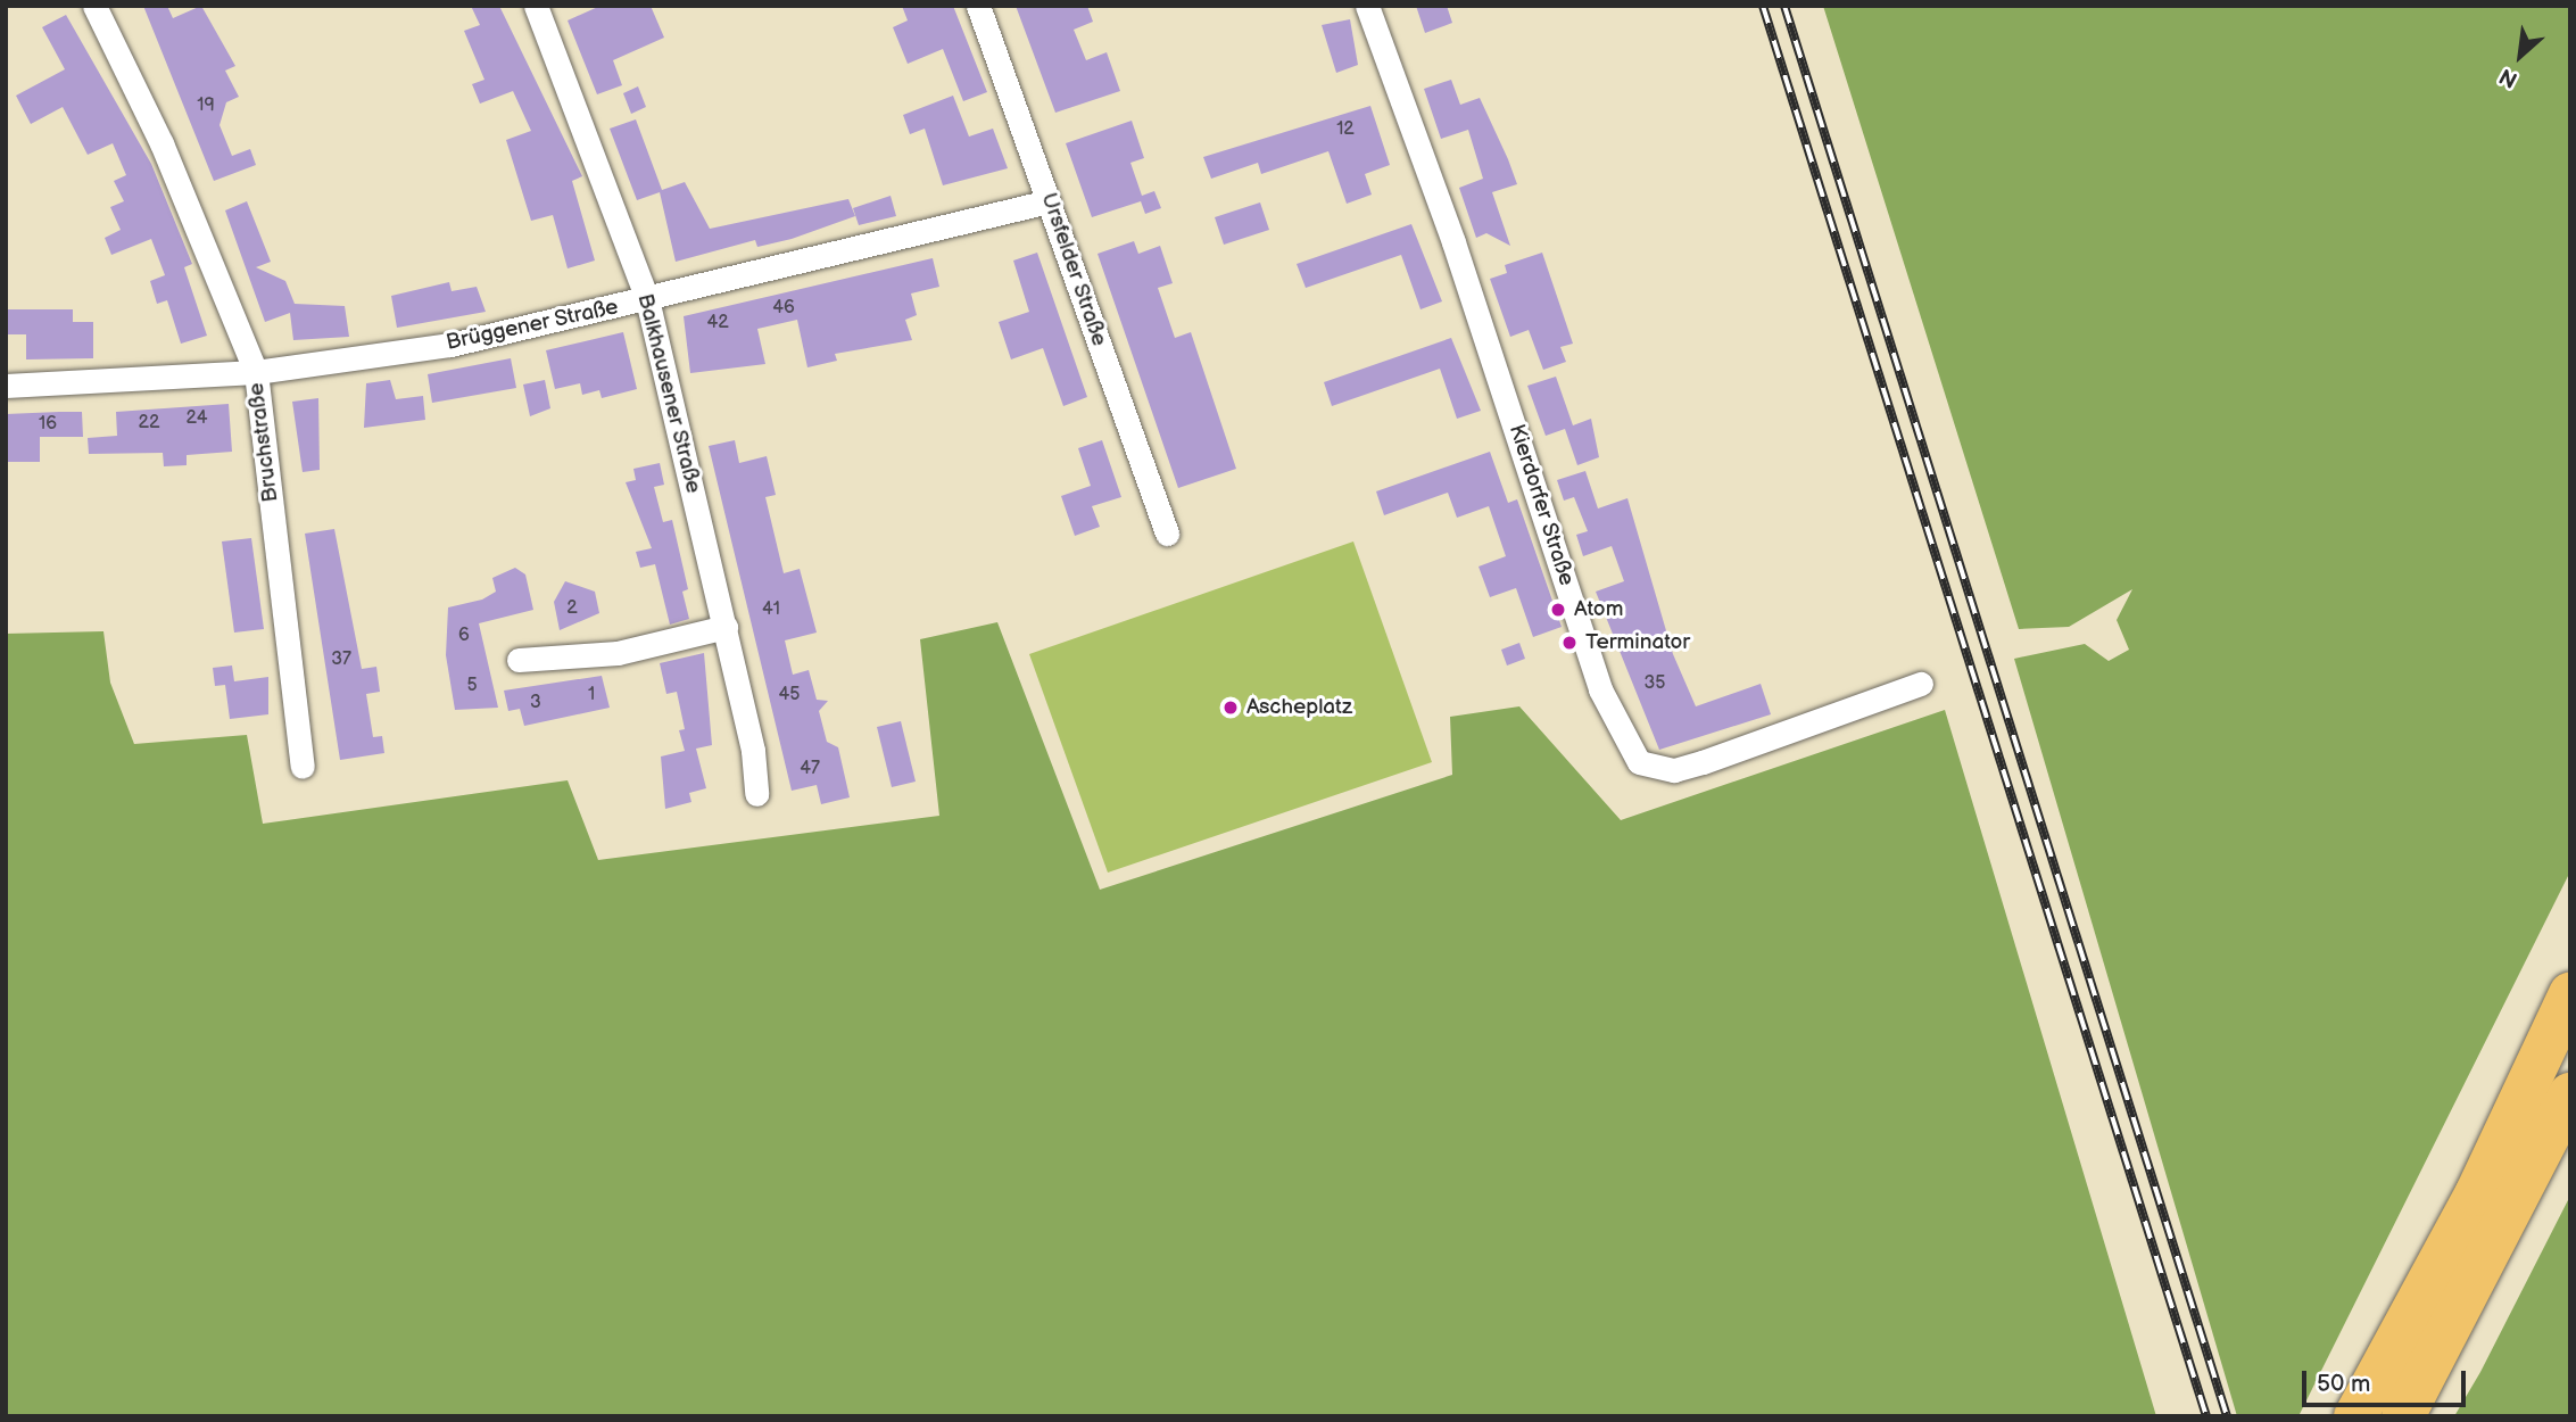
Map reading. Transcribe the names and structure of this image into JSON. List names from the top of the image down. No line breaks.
{"streets":{"street":["Ursfelder Straße","Brüggener Straße","Balkhausener Straße","Bruchstraße","Kierdorfer Straße"]},"crossings":[["Ursfelder Straße","Brüggener Straße"],["Brüggener Straße","Balkhausener Straße"],["Brüggener Straße","Bruchstraße"]],"places":["Atom","Terminator","Ascheplatz"],"house_numbers":["19","12","46","42","24","22","16","2","41","6","37","35","5","1","45","3","47"],"scale_bar":"50 m","north":"bottom left"}
